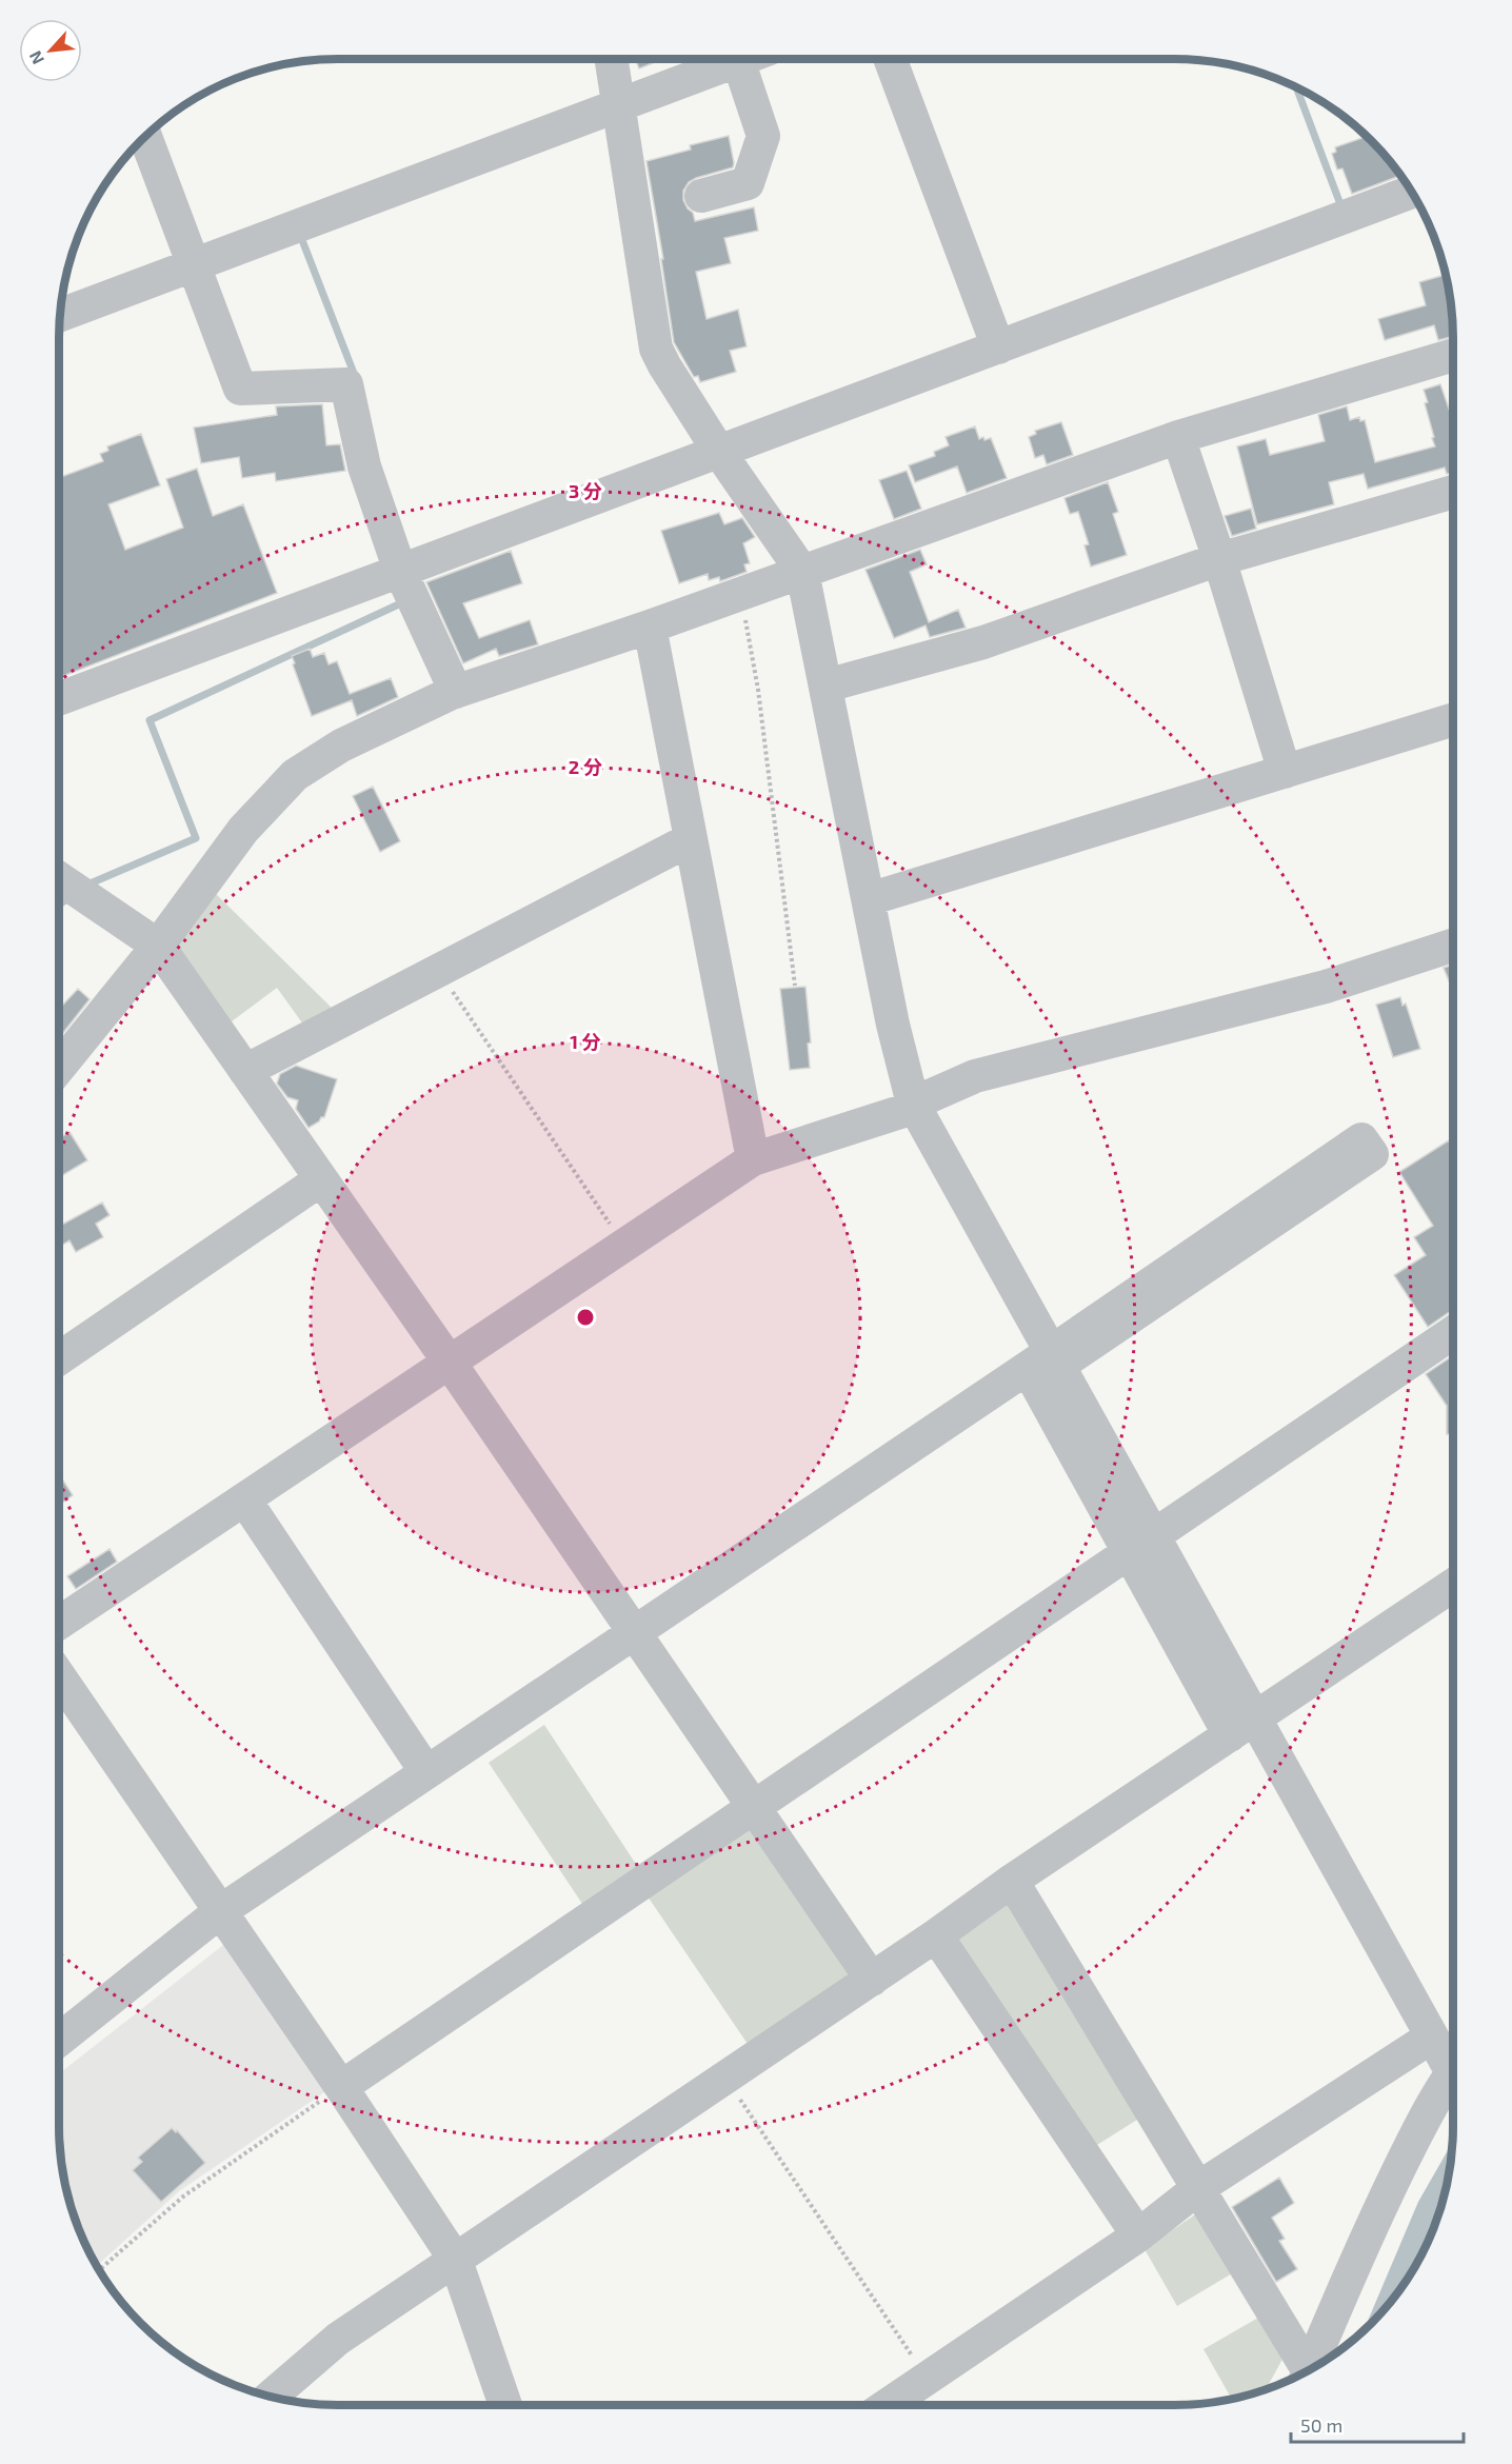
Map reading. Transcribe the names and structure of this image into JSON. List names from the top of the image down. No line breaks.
{"scale_bar":"50 m","north":"bottom left","rings":["3 分","2 分","1 分"]}
